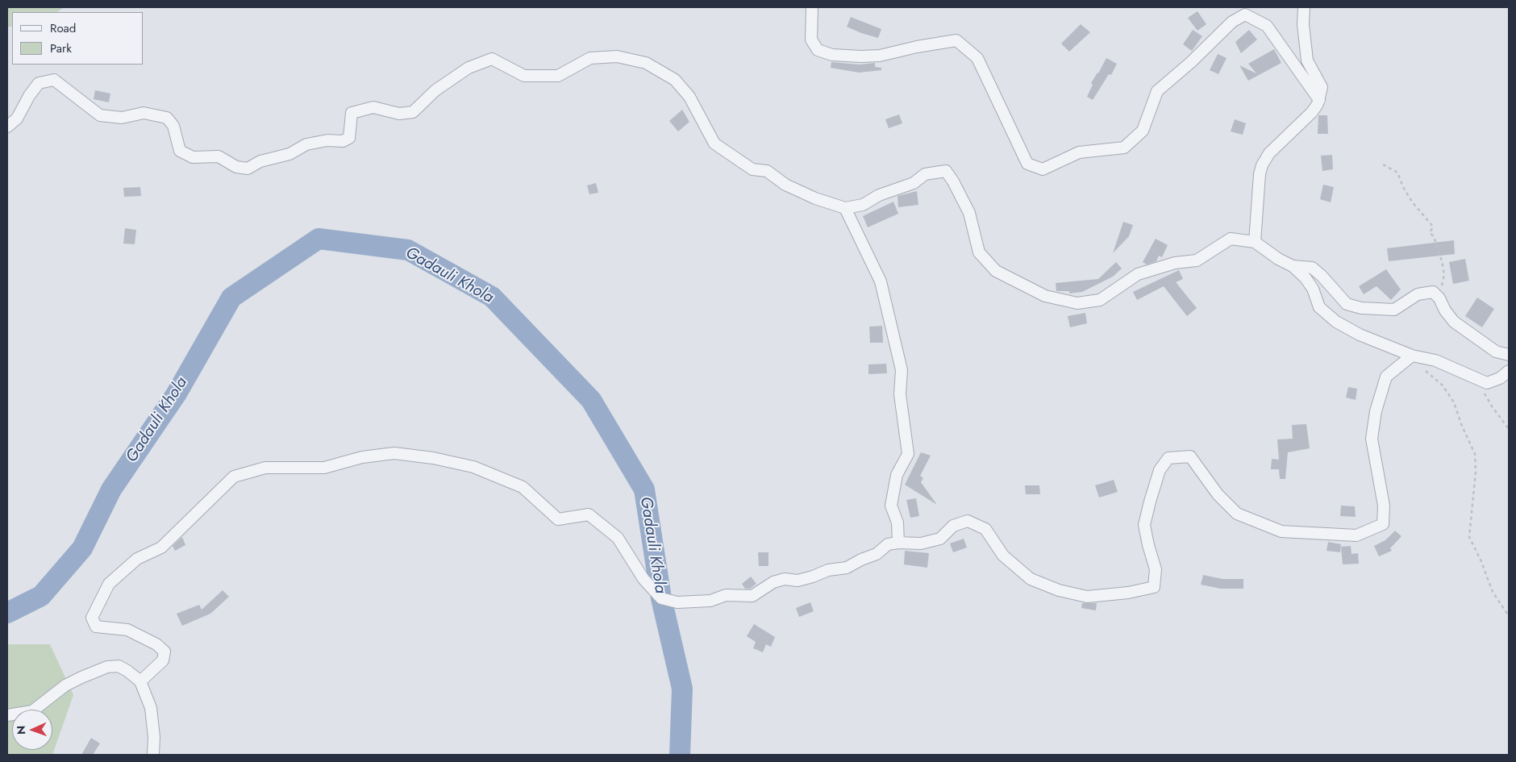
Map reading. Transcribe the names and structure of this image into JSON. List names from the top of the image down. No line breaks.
{"water":["Gadauli Khola"],"legend":["Road","Park"],"north":"left"}
